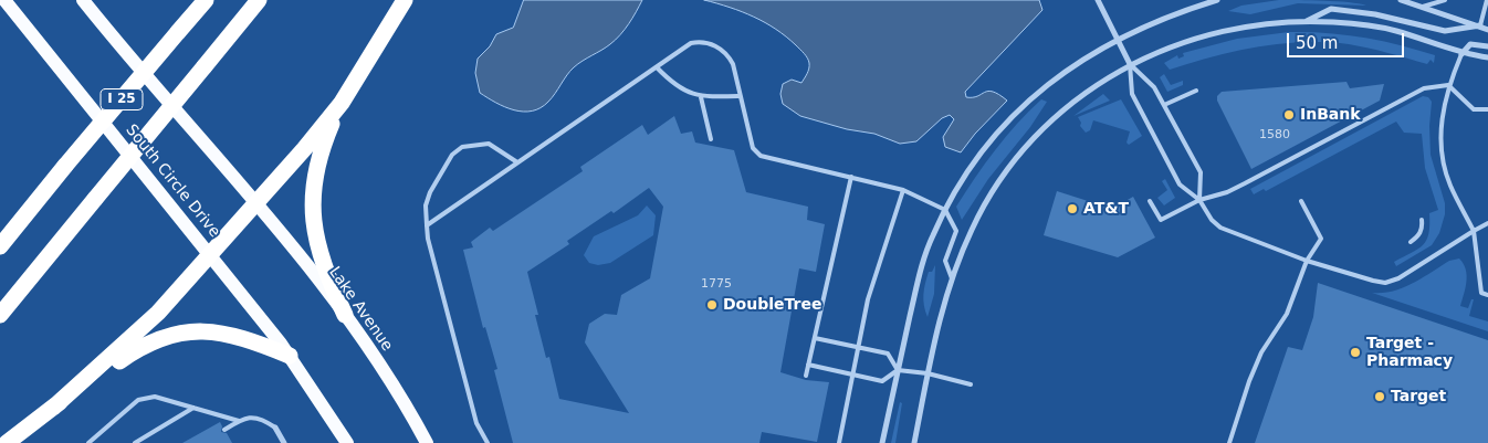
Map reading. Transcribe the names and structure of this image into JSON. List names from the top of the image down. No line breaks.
{"streets":{"highway":["I 25"],"main road":["South Circle Drive","Lake Avenue"]},"places":["InBank","AT&T","DoubleTree","Target - Pharmacy","Target"],"house_numbers":["1580","1775"],"scale_bar":"50 m"}
